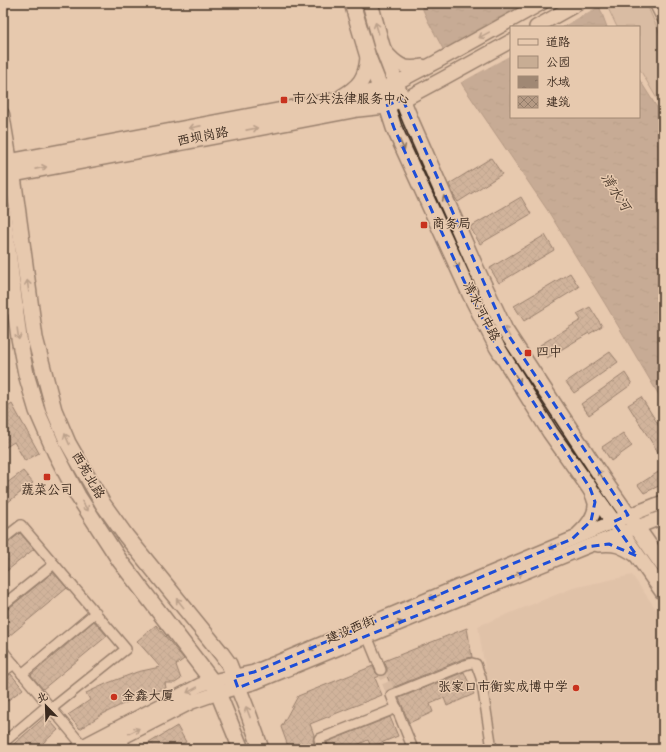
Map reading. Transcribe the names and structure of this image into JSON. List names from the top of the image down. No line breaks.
{"streets":{"main road":["西坝岗路","清水河中路","西苑北路","建设西街"]},"crossings":[["西坝岗路","清水河中路"],["西坝岗路","西苑北路"],["清水河中路","建设西街"],["西苑北路","建设西街"]],"water":["清水河"],"places":{"transit":["市公共法律服务中心","商务局","四中","蔬菜公司"],"other":["张家口市衡实成博中学","金鑫大厦"]},"legend":["道路","公园","水域","建筑"],"north":"top left"}
